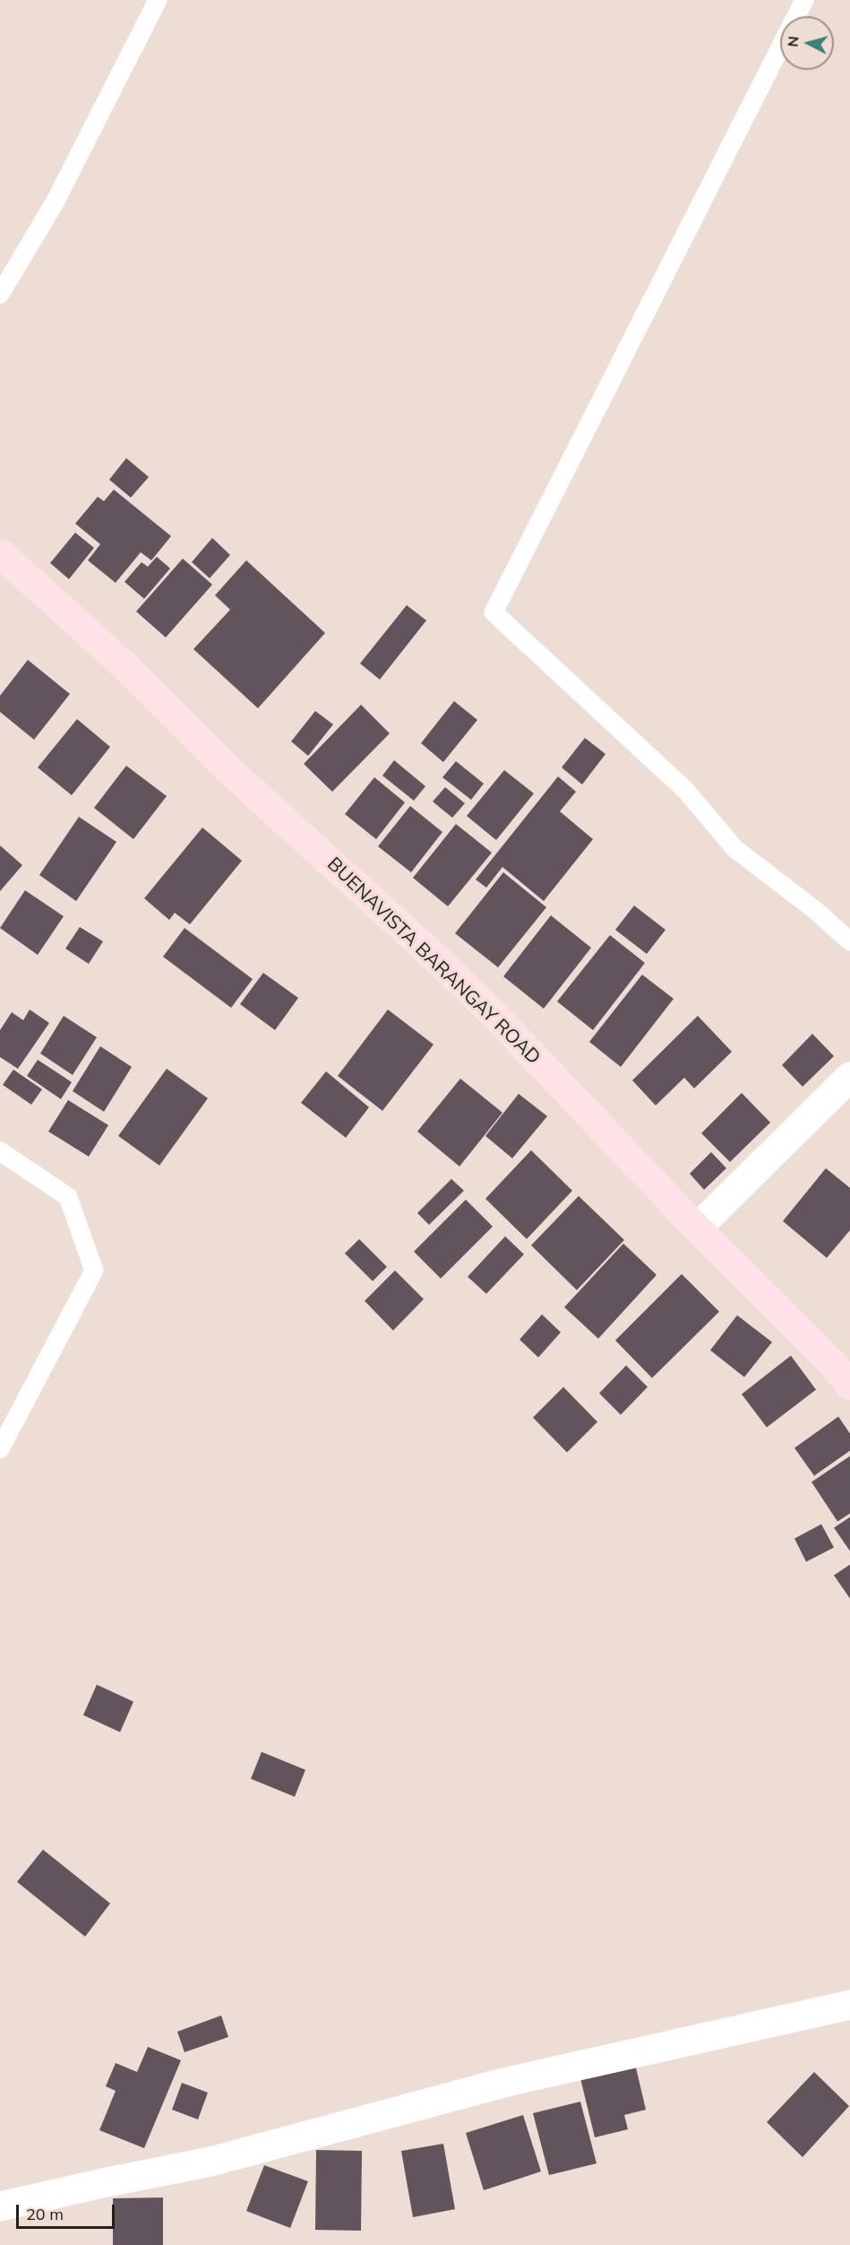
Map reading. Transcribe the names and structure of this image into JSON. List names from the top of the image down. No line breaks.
{"streets":{"street":["BUENAVISTA BARANGAY ROAD"]},"scale_bar":"20 m","north":"left"}
